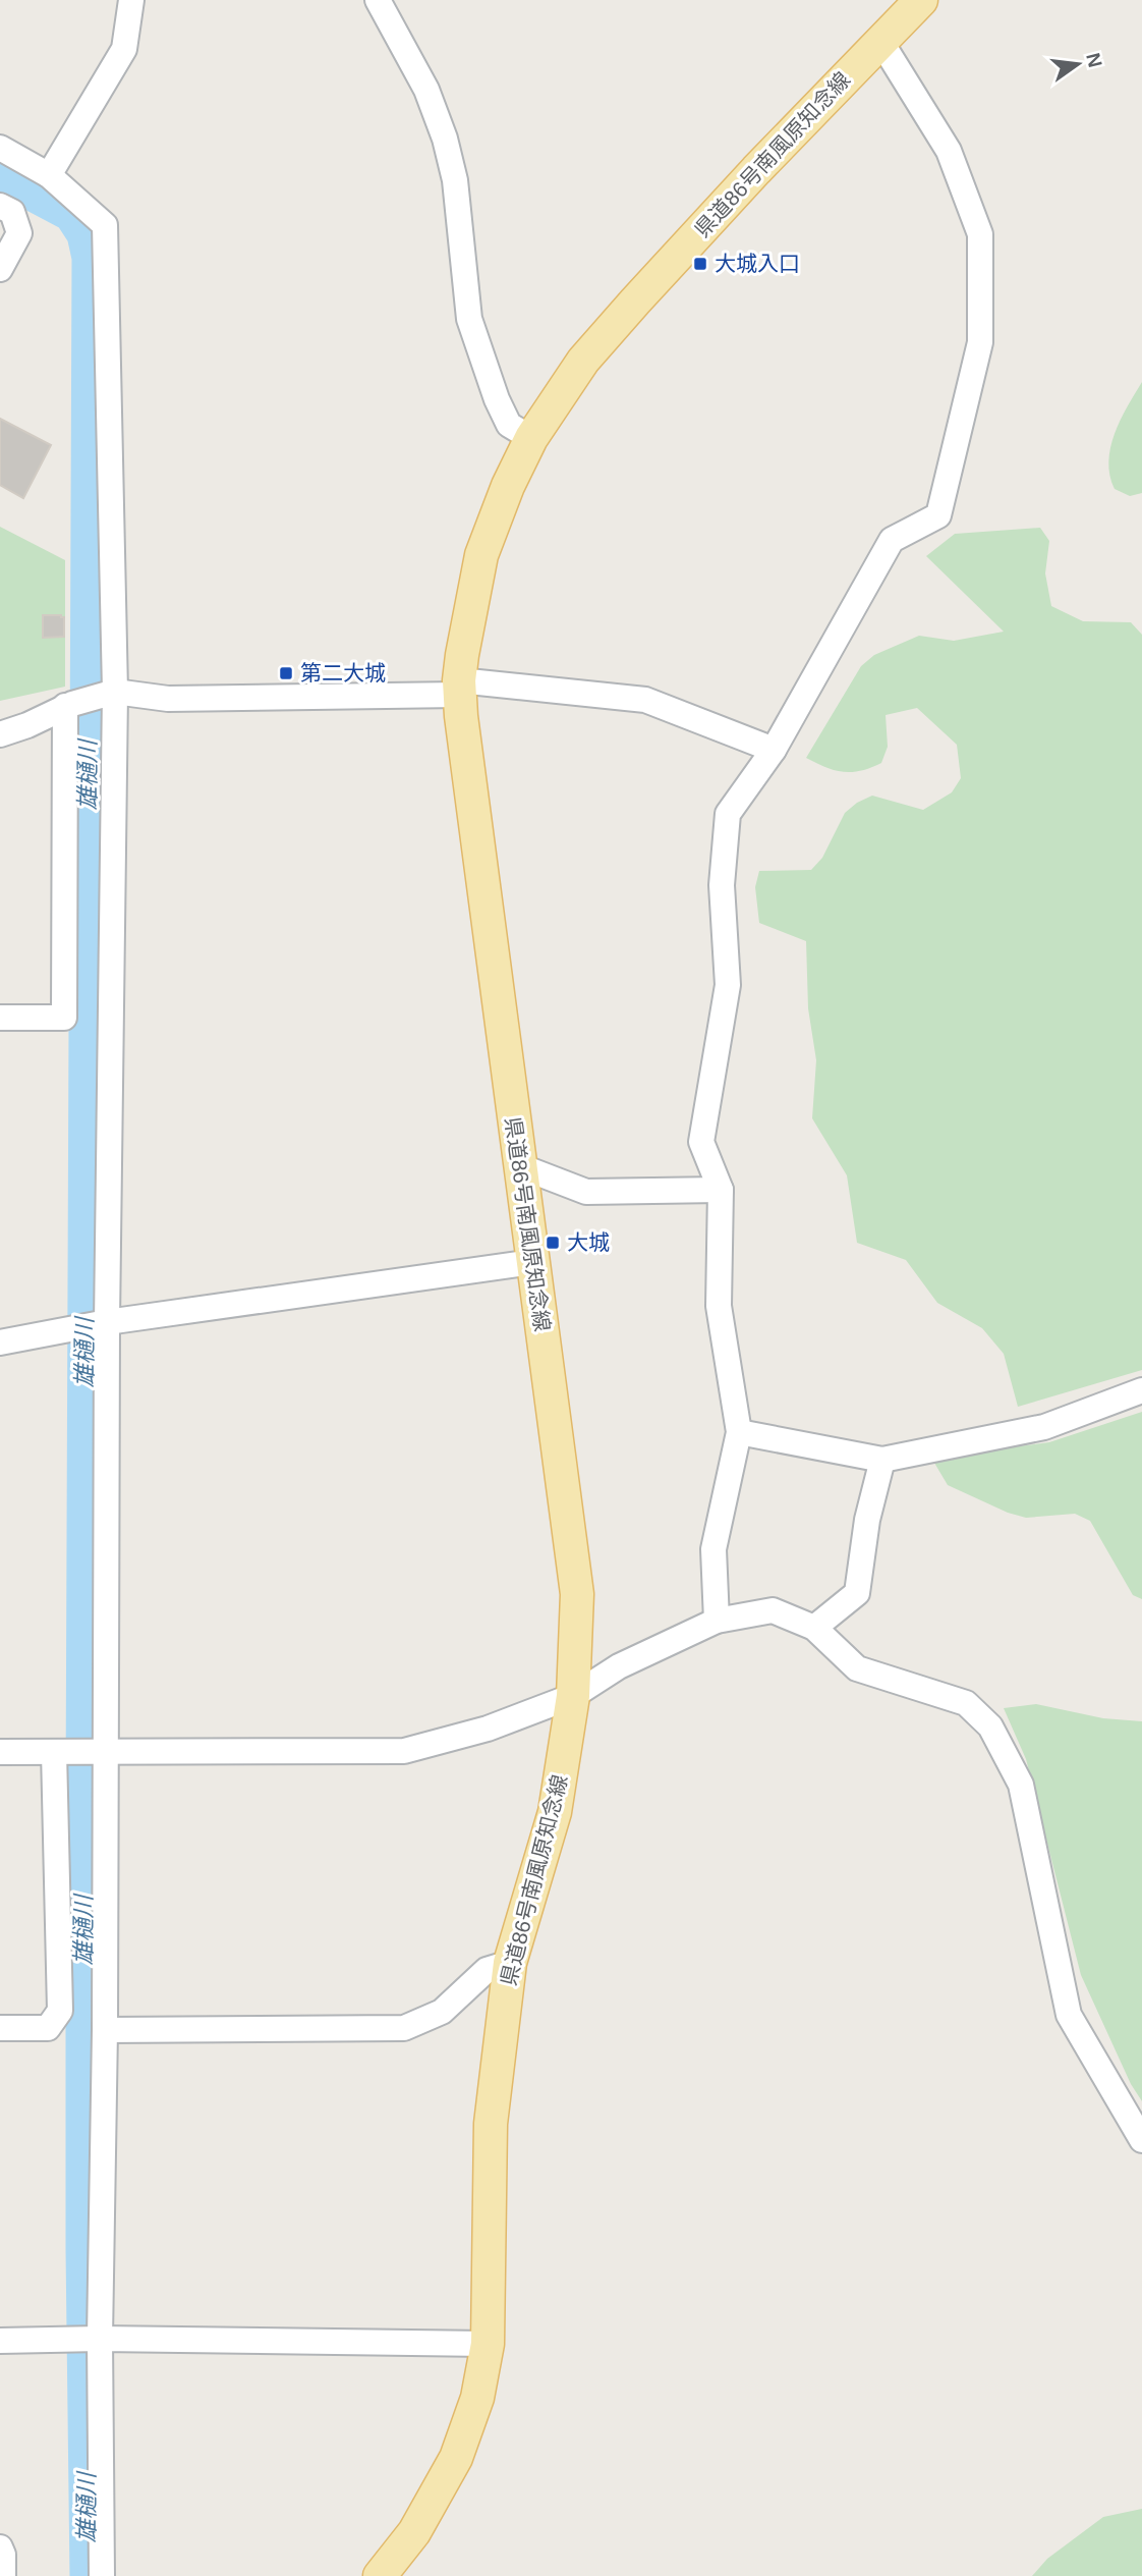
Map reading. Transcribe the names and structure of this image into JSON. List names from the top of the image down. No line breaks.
{"streets":{"main road":["県道86号南風原知念線"]},"water":["雄樋川"],"places":{"transit":["大城入口","第二大城","大城"]},"north":"right"}
